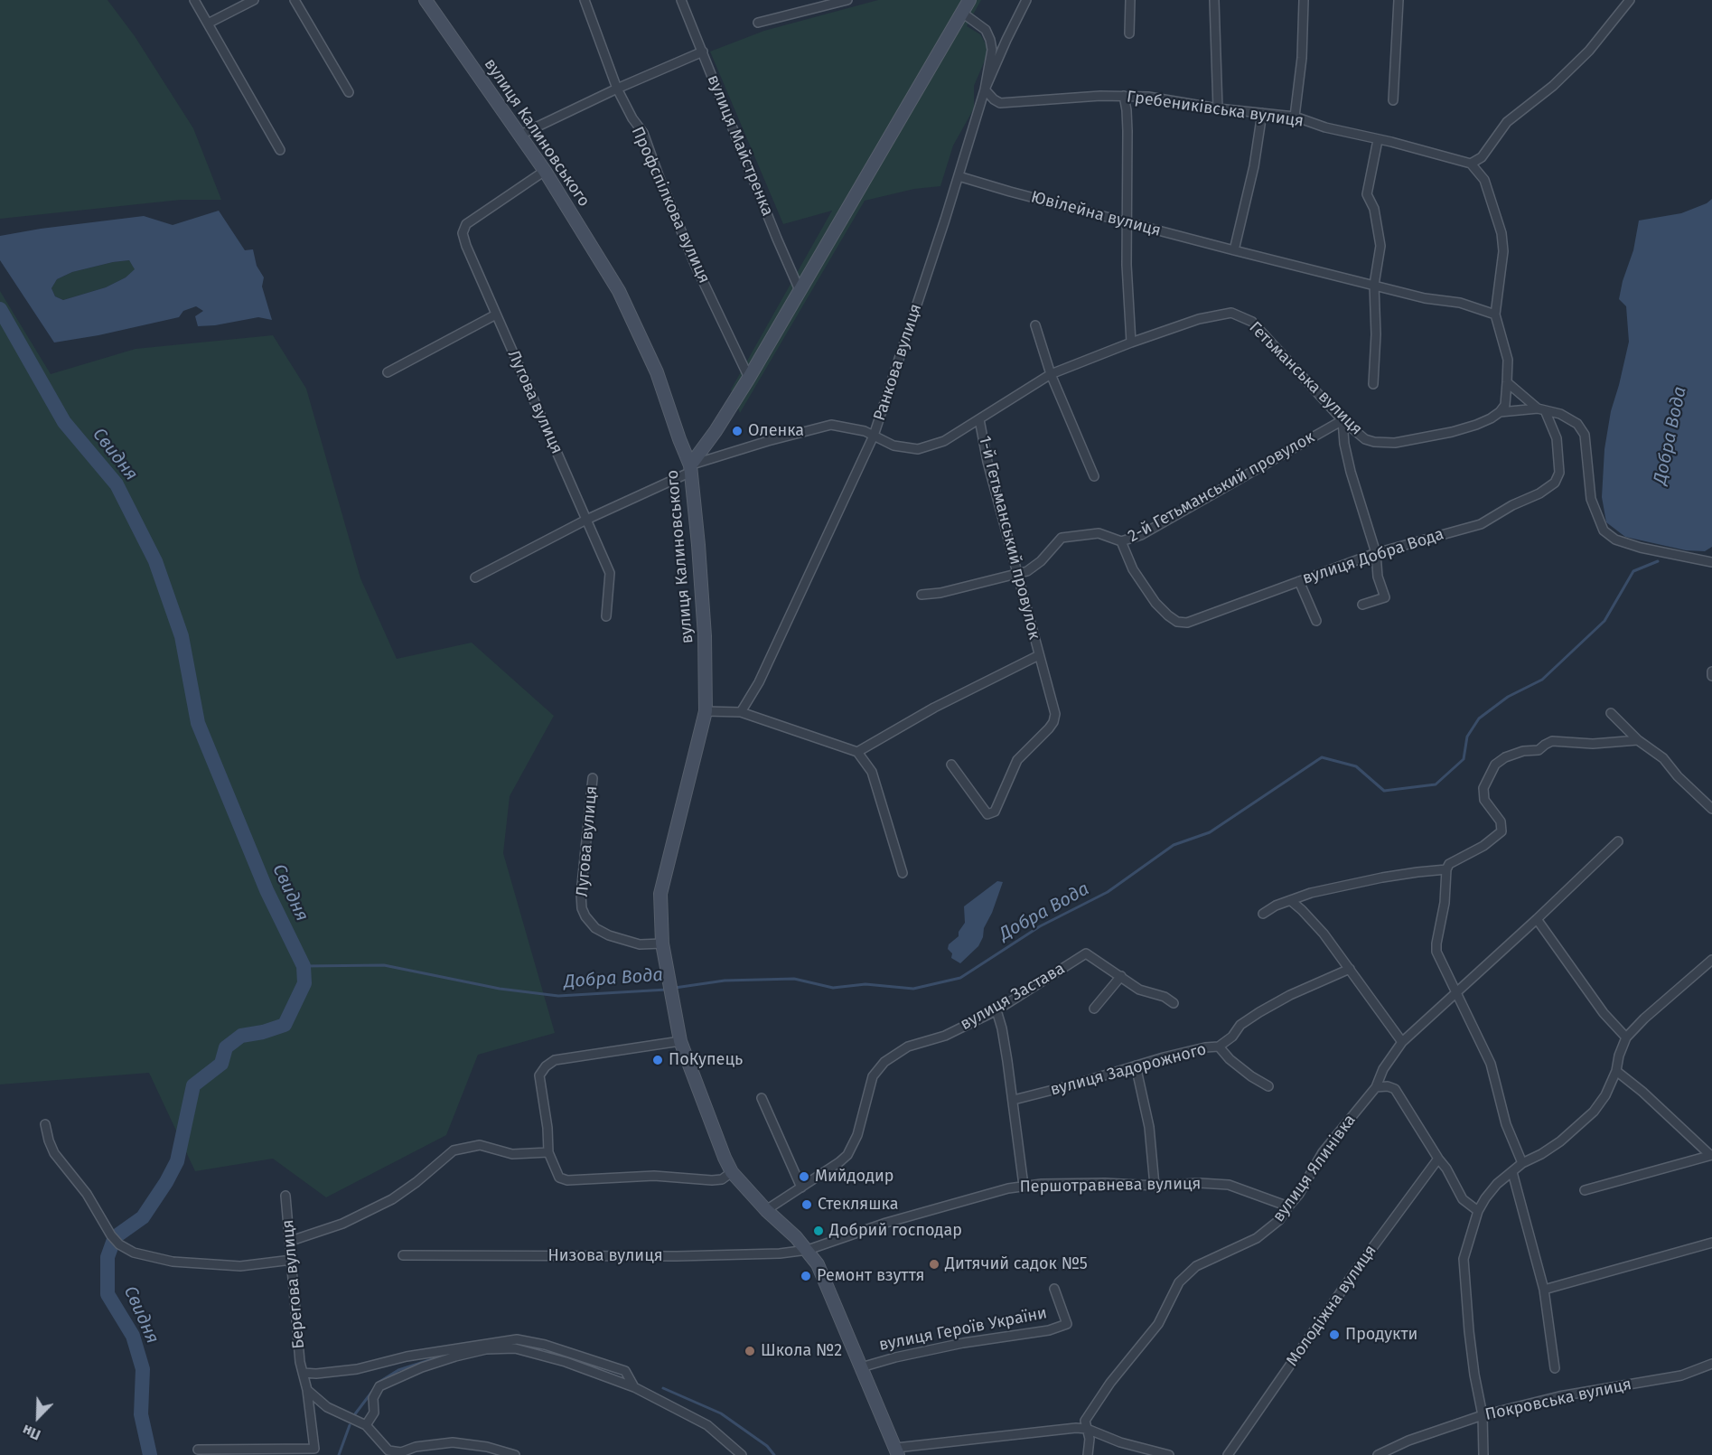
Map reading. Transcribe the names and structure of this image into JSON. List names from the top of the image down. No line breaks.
{"streets":{"main road":["вулиця Калиновського","вулиця Героїв України"],"street":["Гребениківська вулиця","вулиця Майстренка","Профспілкова вулиця","Ювілейна вулиця","Ранкова вулиця","Гетьманська вулиця","Лугова вулиця","2-й Гетьманський провулок","1-й Гетьманський провулок","вулиця Добра Вода","вулиця Застава","вулиця Задорожного","вулиця Ялинівка","Першотравнева вулиця","Низова вулиця","Берегова вулиця","Молодіжна вулиця","Покровська вулиця"]},"crossings":[["Гребениківська вулиця","Ранкова вулиця"],["вулиця Калиновського","Гетьманська вулиця"],["вулиця Калиновського","Лугова вулиця"],["вулиця Калиновського","вулиця Героїв України"],["Ювілейна вулиця","Ранкова вулиця"],["Ранкова вулиця","Гетьманська вулиця"],["Гетьманська вулиця","Лугова вулиця"],["Гетьманська вулиця","2-й Гетьманський провулок"],["Гетьманська вулиця","1-й Гетьманський провулок"],["2-й Гетьманський провулок","1-й Гетьманський провулок"],["2-й Гетьманський провулок","вулиця Добра Вода"],["вулиця Застава","вулиця Героїв України"],["вулиця Ялинівка","Першотравнева вулиця"],["Першотравнева вулиця","Низова вулиця"],["Першотравнева вулиця","вулиця Героїв України"],["Низова вулиця","вулиця Героїв України"]],"water":["Добра Вода","Свидня"],"places":["Оленка","ПоКупець","Мийдодир","Стекляшка","Добрий господар","Дитячий садок №5","Ремонт взуття","Продукти","Школа №2"],"north":"bottom left"}
